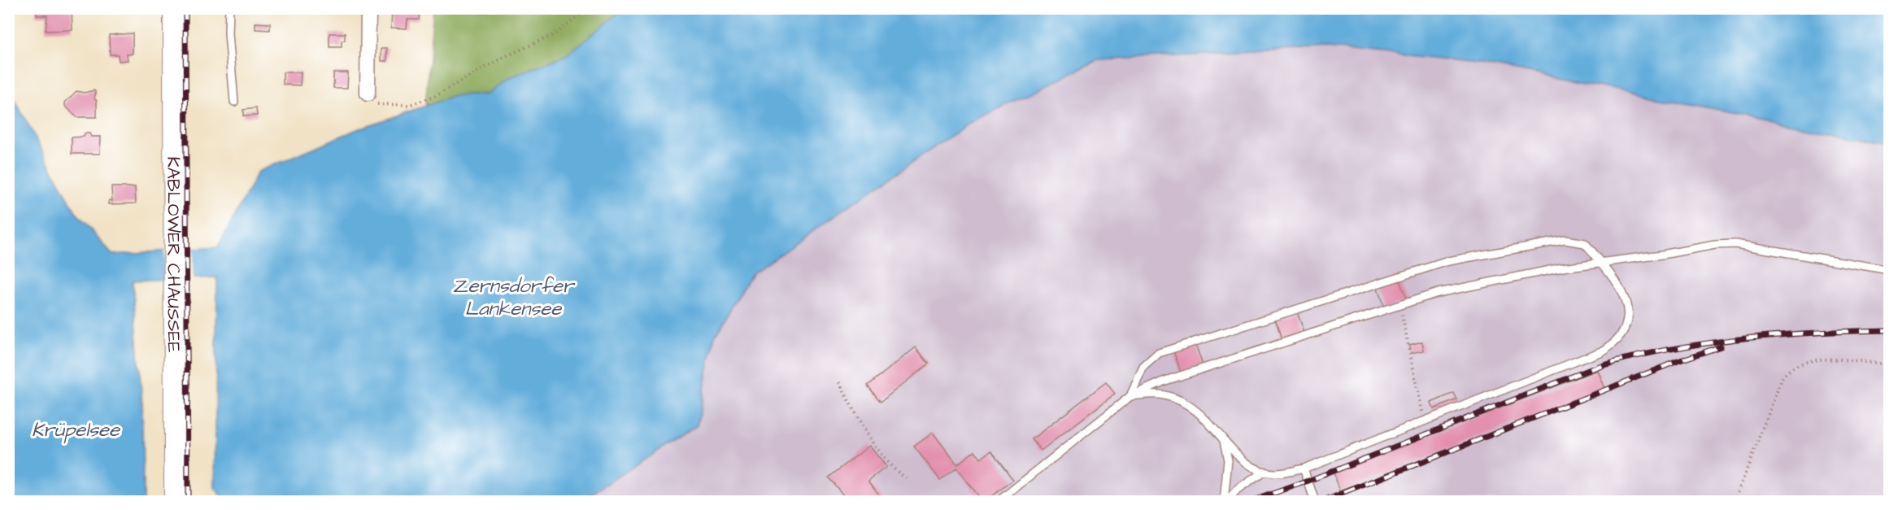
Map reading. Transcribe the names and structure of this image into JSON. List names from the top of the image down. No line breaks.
{"streets":{"street":["KABLOWER CHAUSSEE"]},"water":["Zernsdorfer Lankensee","Krüpelsee"]}
